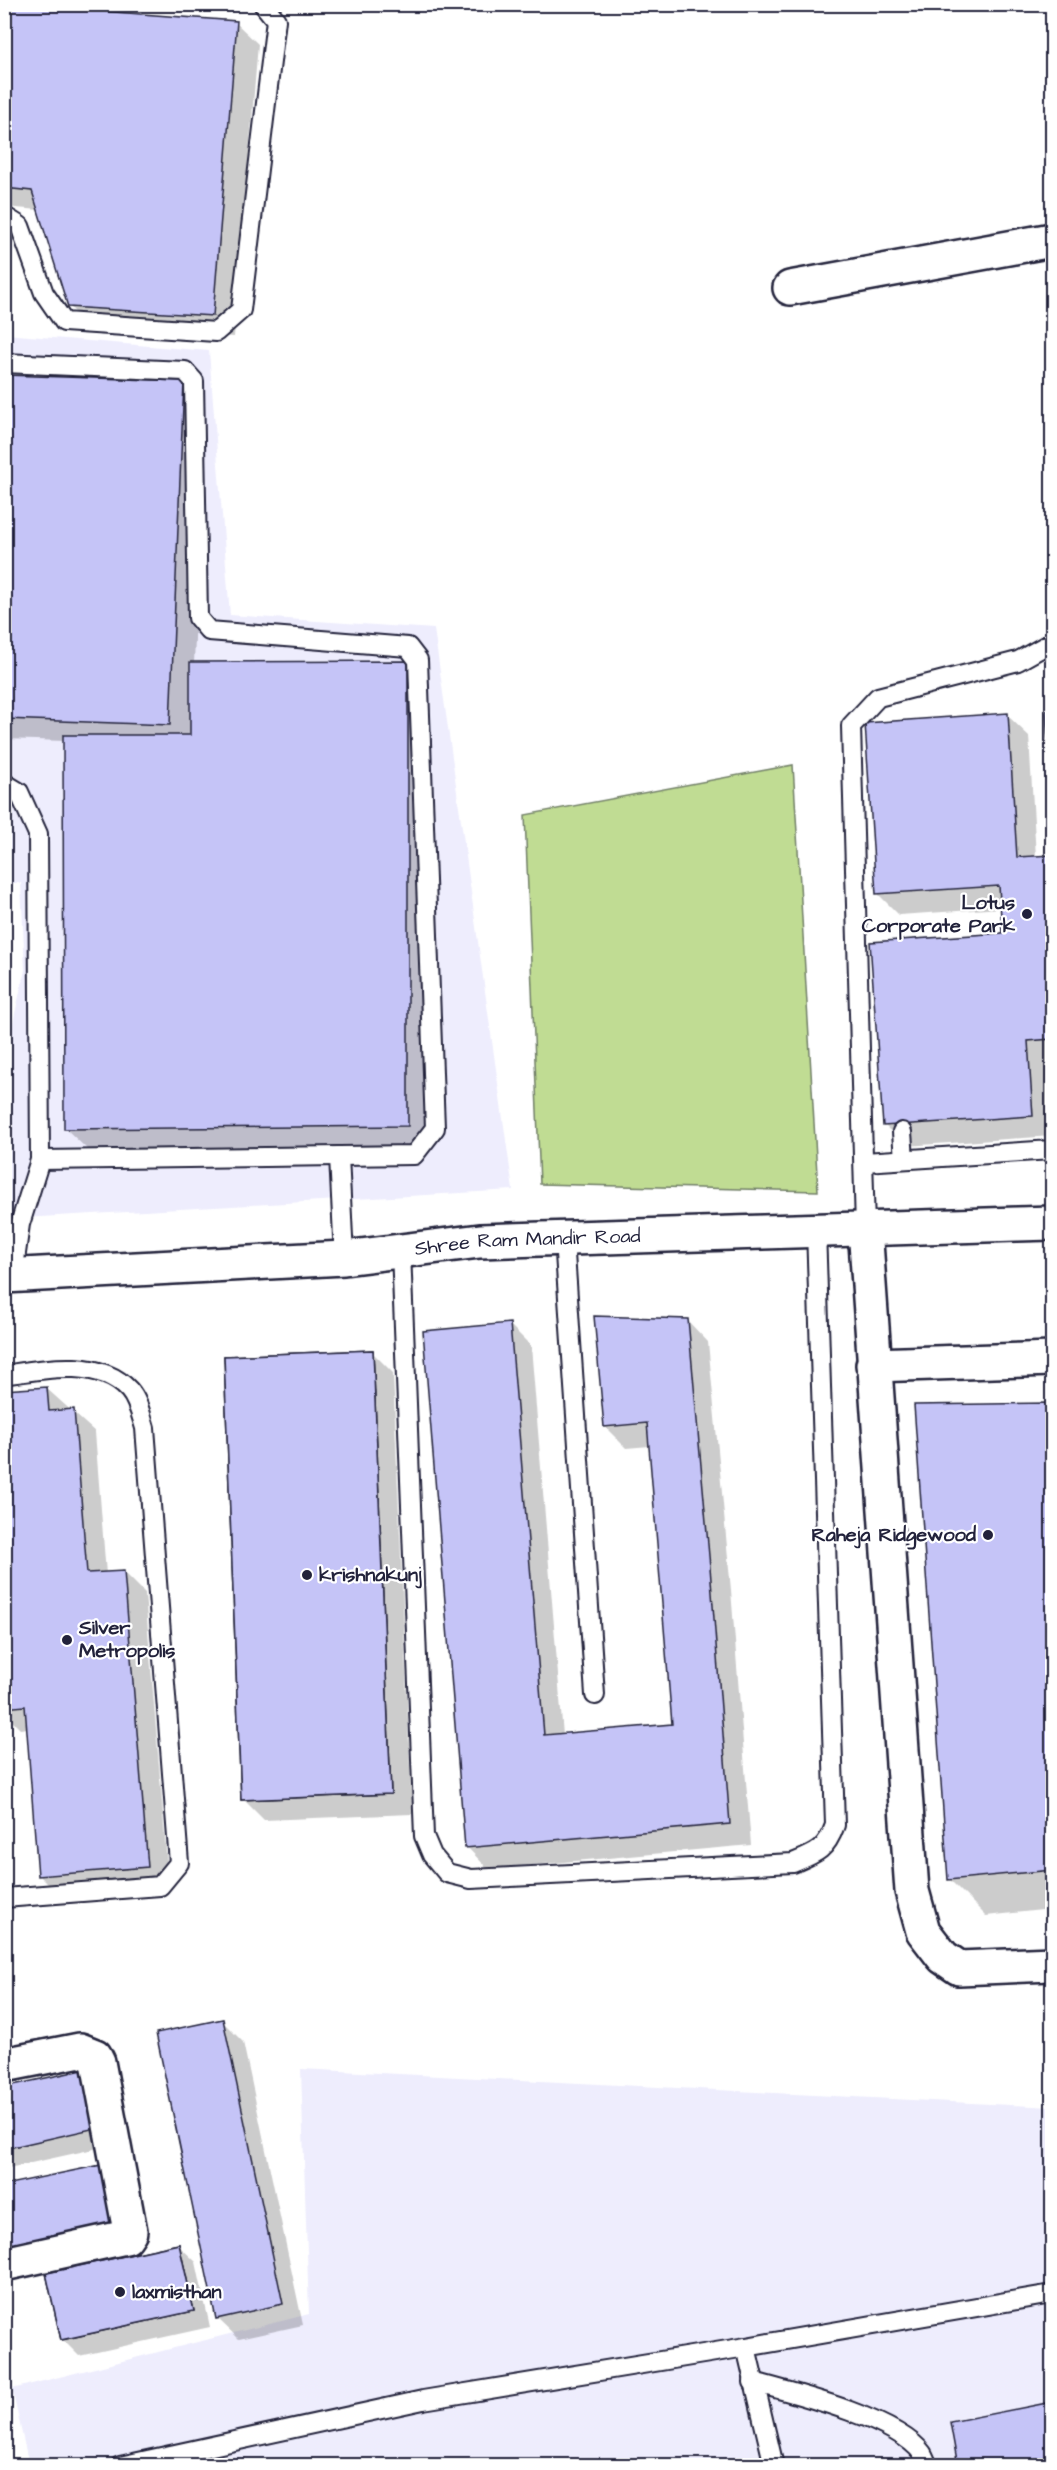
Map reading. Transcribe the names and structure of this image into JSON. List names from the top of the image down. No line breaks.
{"streets":{"street":["Shree Ram Mandir Road"]},"places":["Lotus Corporate Park","Raheja Ridgewood","krishnakunj","Silver Metropolis","laxmisthan"]}
